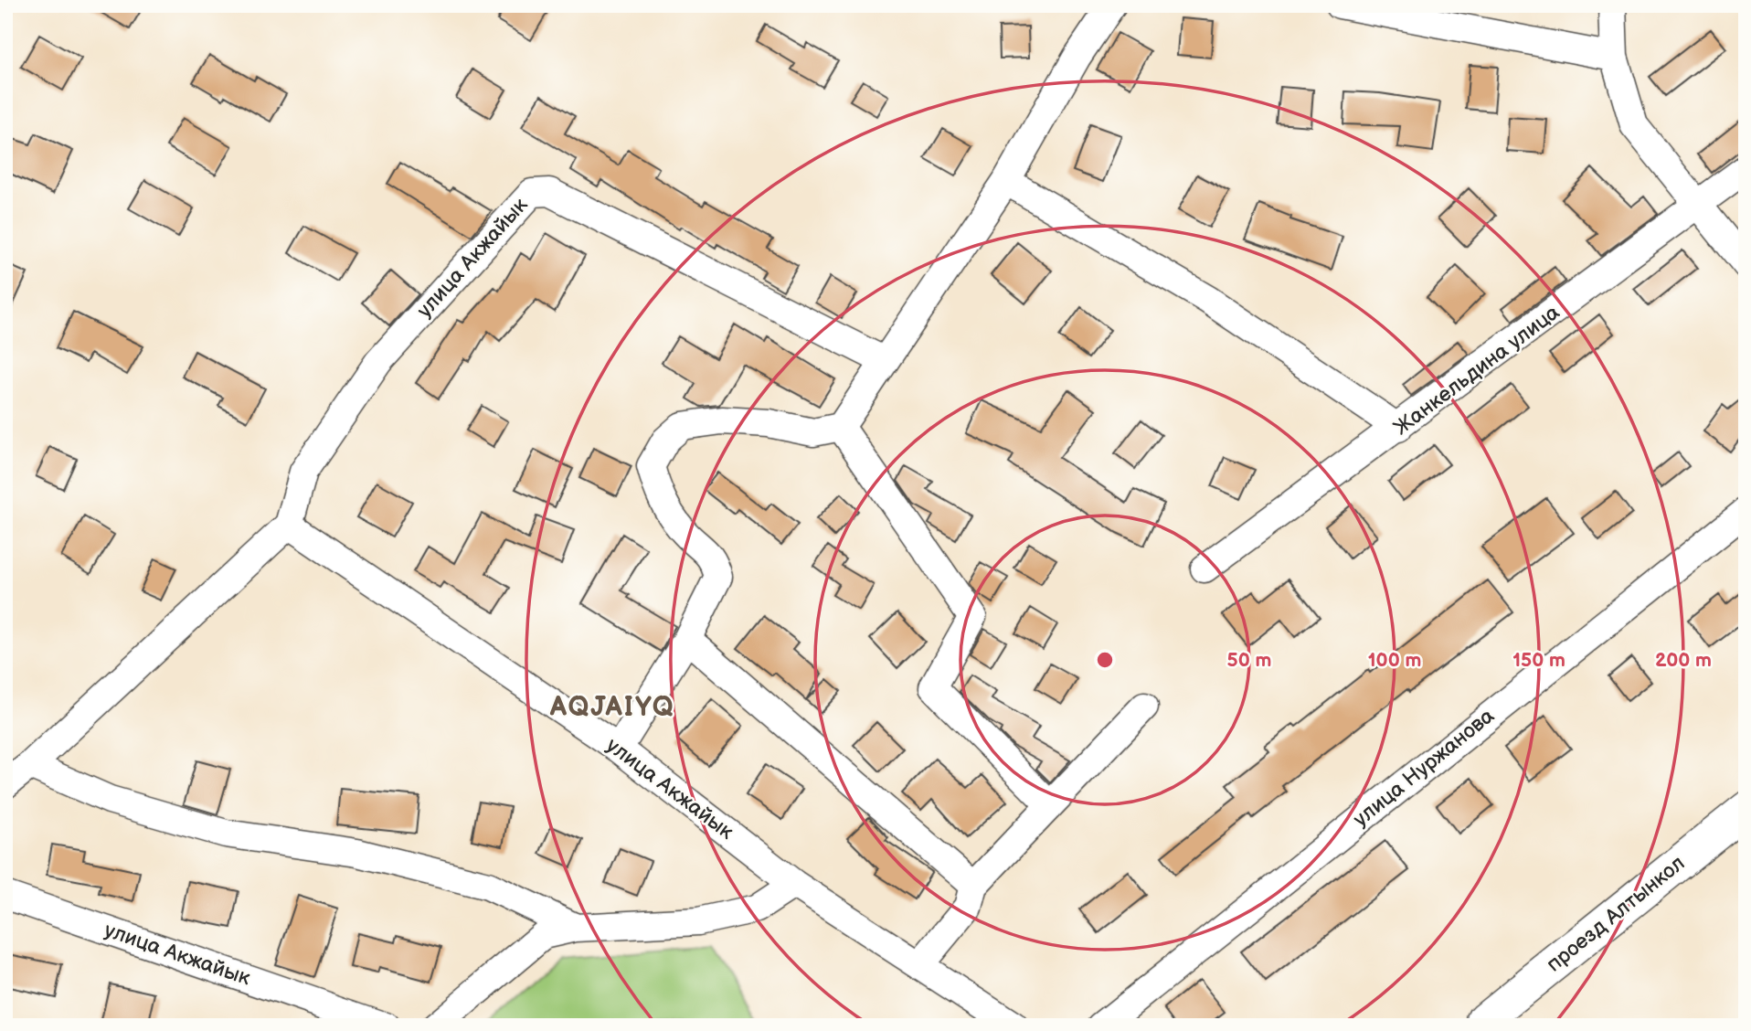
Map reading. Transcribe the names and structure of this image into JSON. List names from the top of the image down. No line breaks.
{"streets":{"main road":["проезд Алтынкол"],"street":["улица Акжайык","Жанкельдина улица","улица Нуржанова"]},"districts":["AQJAIYQ"],"rings":["50 m","100 m","150 m","200 m"]}
